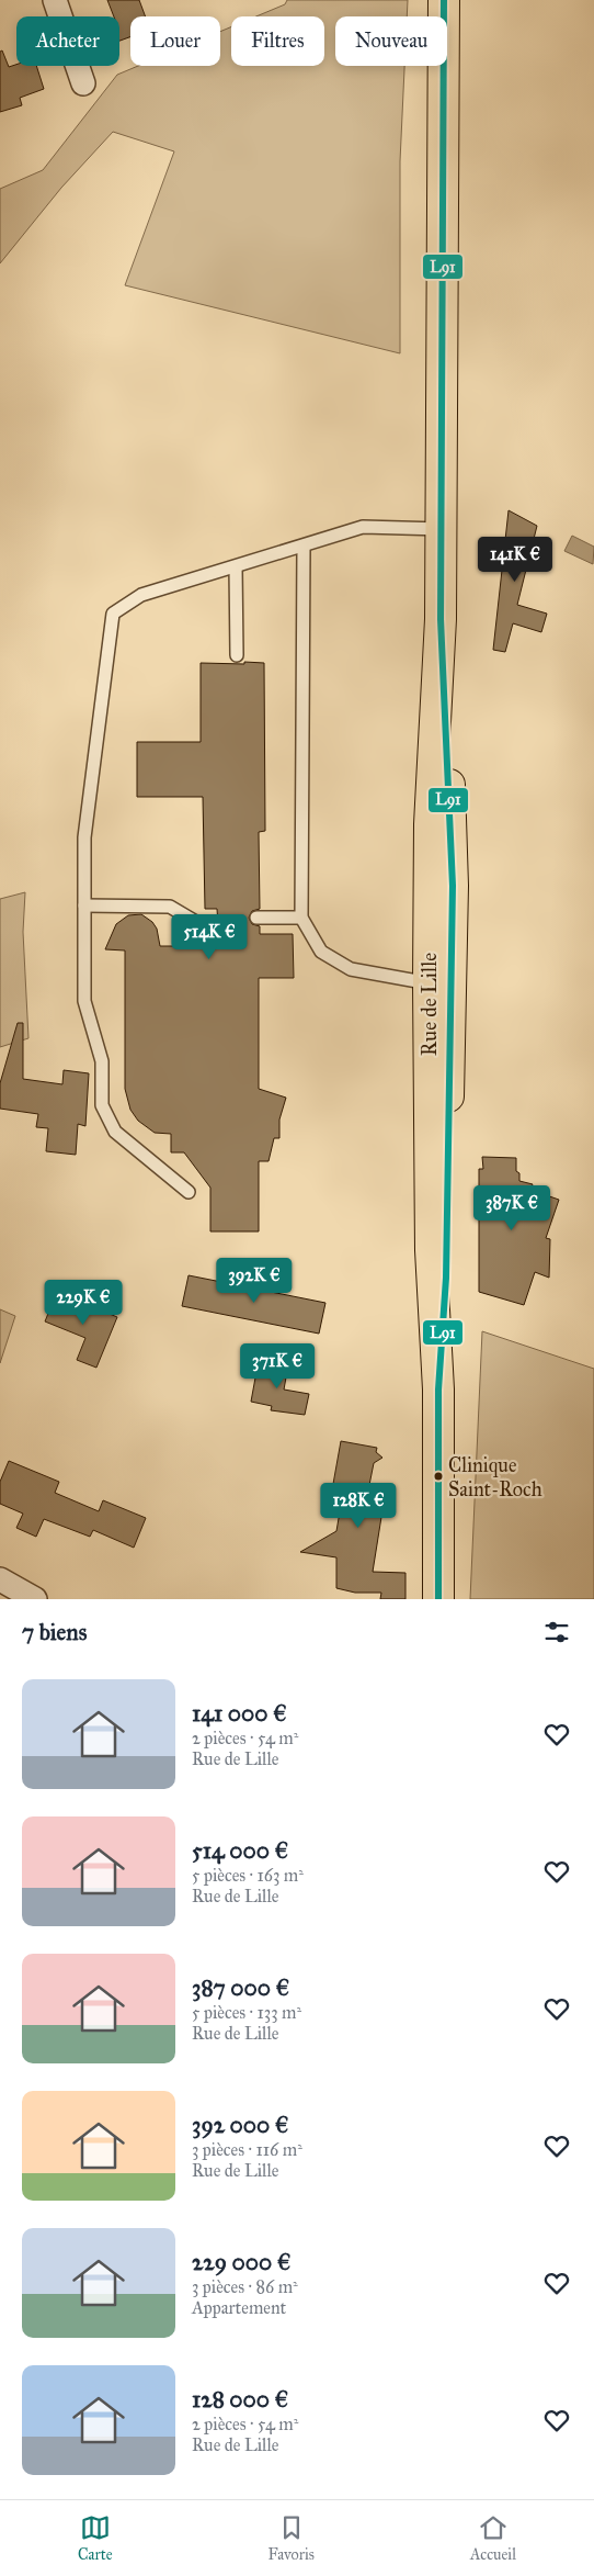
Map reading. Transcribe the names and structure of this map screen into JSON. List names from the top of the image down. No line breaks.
{"streets":{"main road":["Rue de Lille"]},"places":["Clinique Saint-Roch"],"lines":["transit line L91"],"page":{"chip":["Acheter","Louer","Filtres","Nouveau"],"price":["141K €","514K €","387K €","392K €","229K €","371K €","128K €"],"heading":"7 biens","list":[{"name":"141 000 €","note":"2 pièces · 54 m² · Rue de Lille"},{"name":"514 000 €","note":"5 pièces · 163 m² · Rue de Lille"},{"name":"387 000 €","note":"5 pièces · 133 m² · Rue de Lille"},{"name":"392 000 €","note":"3 pièces · 116 m² · Rue de Lille"},{"name":"229 000 €","note":"3 pièces · 86 m² · Appartement"},{"name":"128 000 €","note":"2 pièces · 54 m² · Rue de Lille"}],"tabs":["Carte","Favoris","Accueil"]}}
